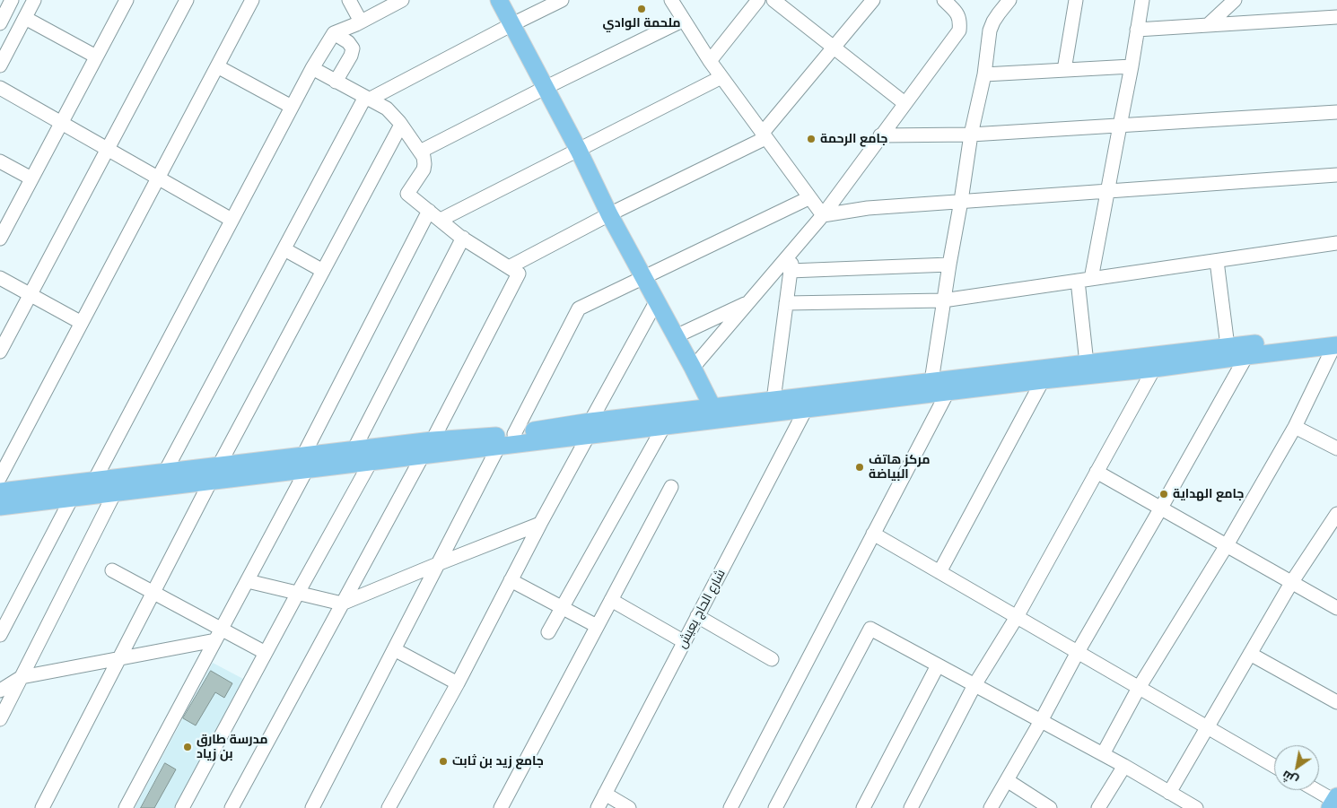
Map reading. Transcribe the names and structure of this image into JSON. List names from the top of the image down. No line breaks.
{"streets":{"street":["شارع الحاج يعيش"]},"places":["ملحمة الوادي","جامع الرحمة","مركز هاتف البياضة","جامع الهداية","مدرسة طارق بن زياد","جامع زيد بن ثابت"],"north":"bottom left"}
